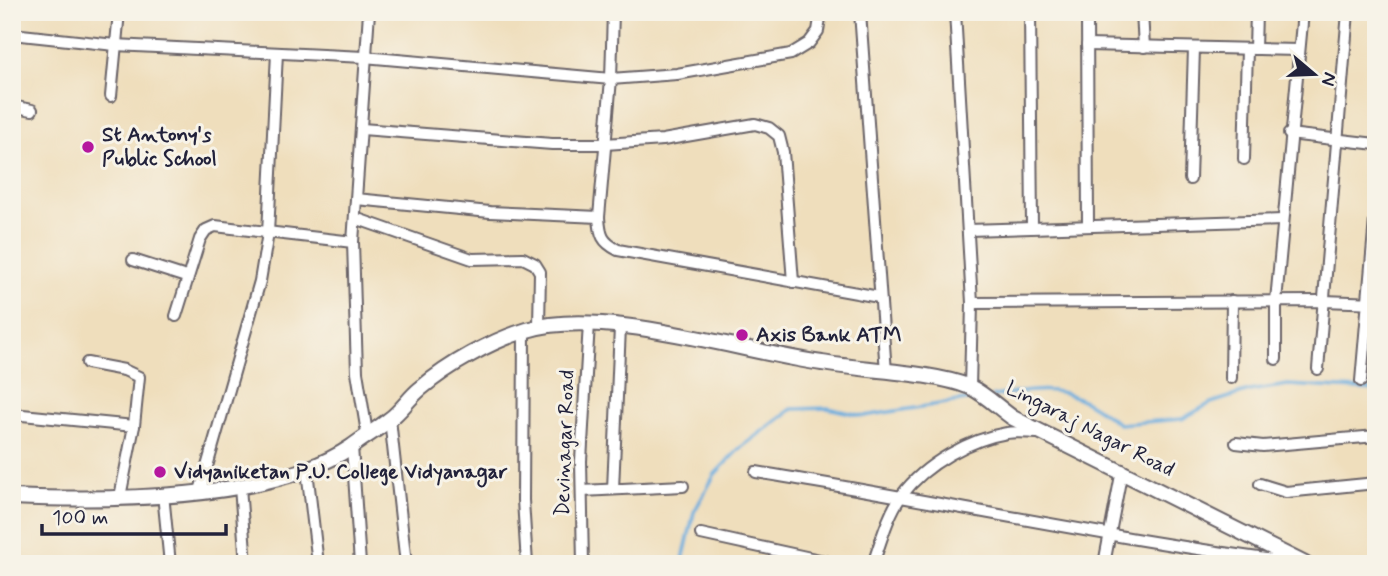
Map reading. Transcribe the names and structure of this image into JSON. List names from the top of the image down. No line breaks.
{"streets":{"street":["Lingaraj Nagar Road","Devinagar Road"]},"crossings":[["Lingaraj Nagar Road","Devinagar Road"]],"places":["St Antony's Public School","Axis Bank ATM","Vidyaniketan P.U. College Vidyanagar"],"scale_bar":"100 m","north":"right"}
